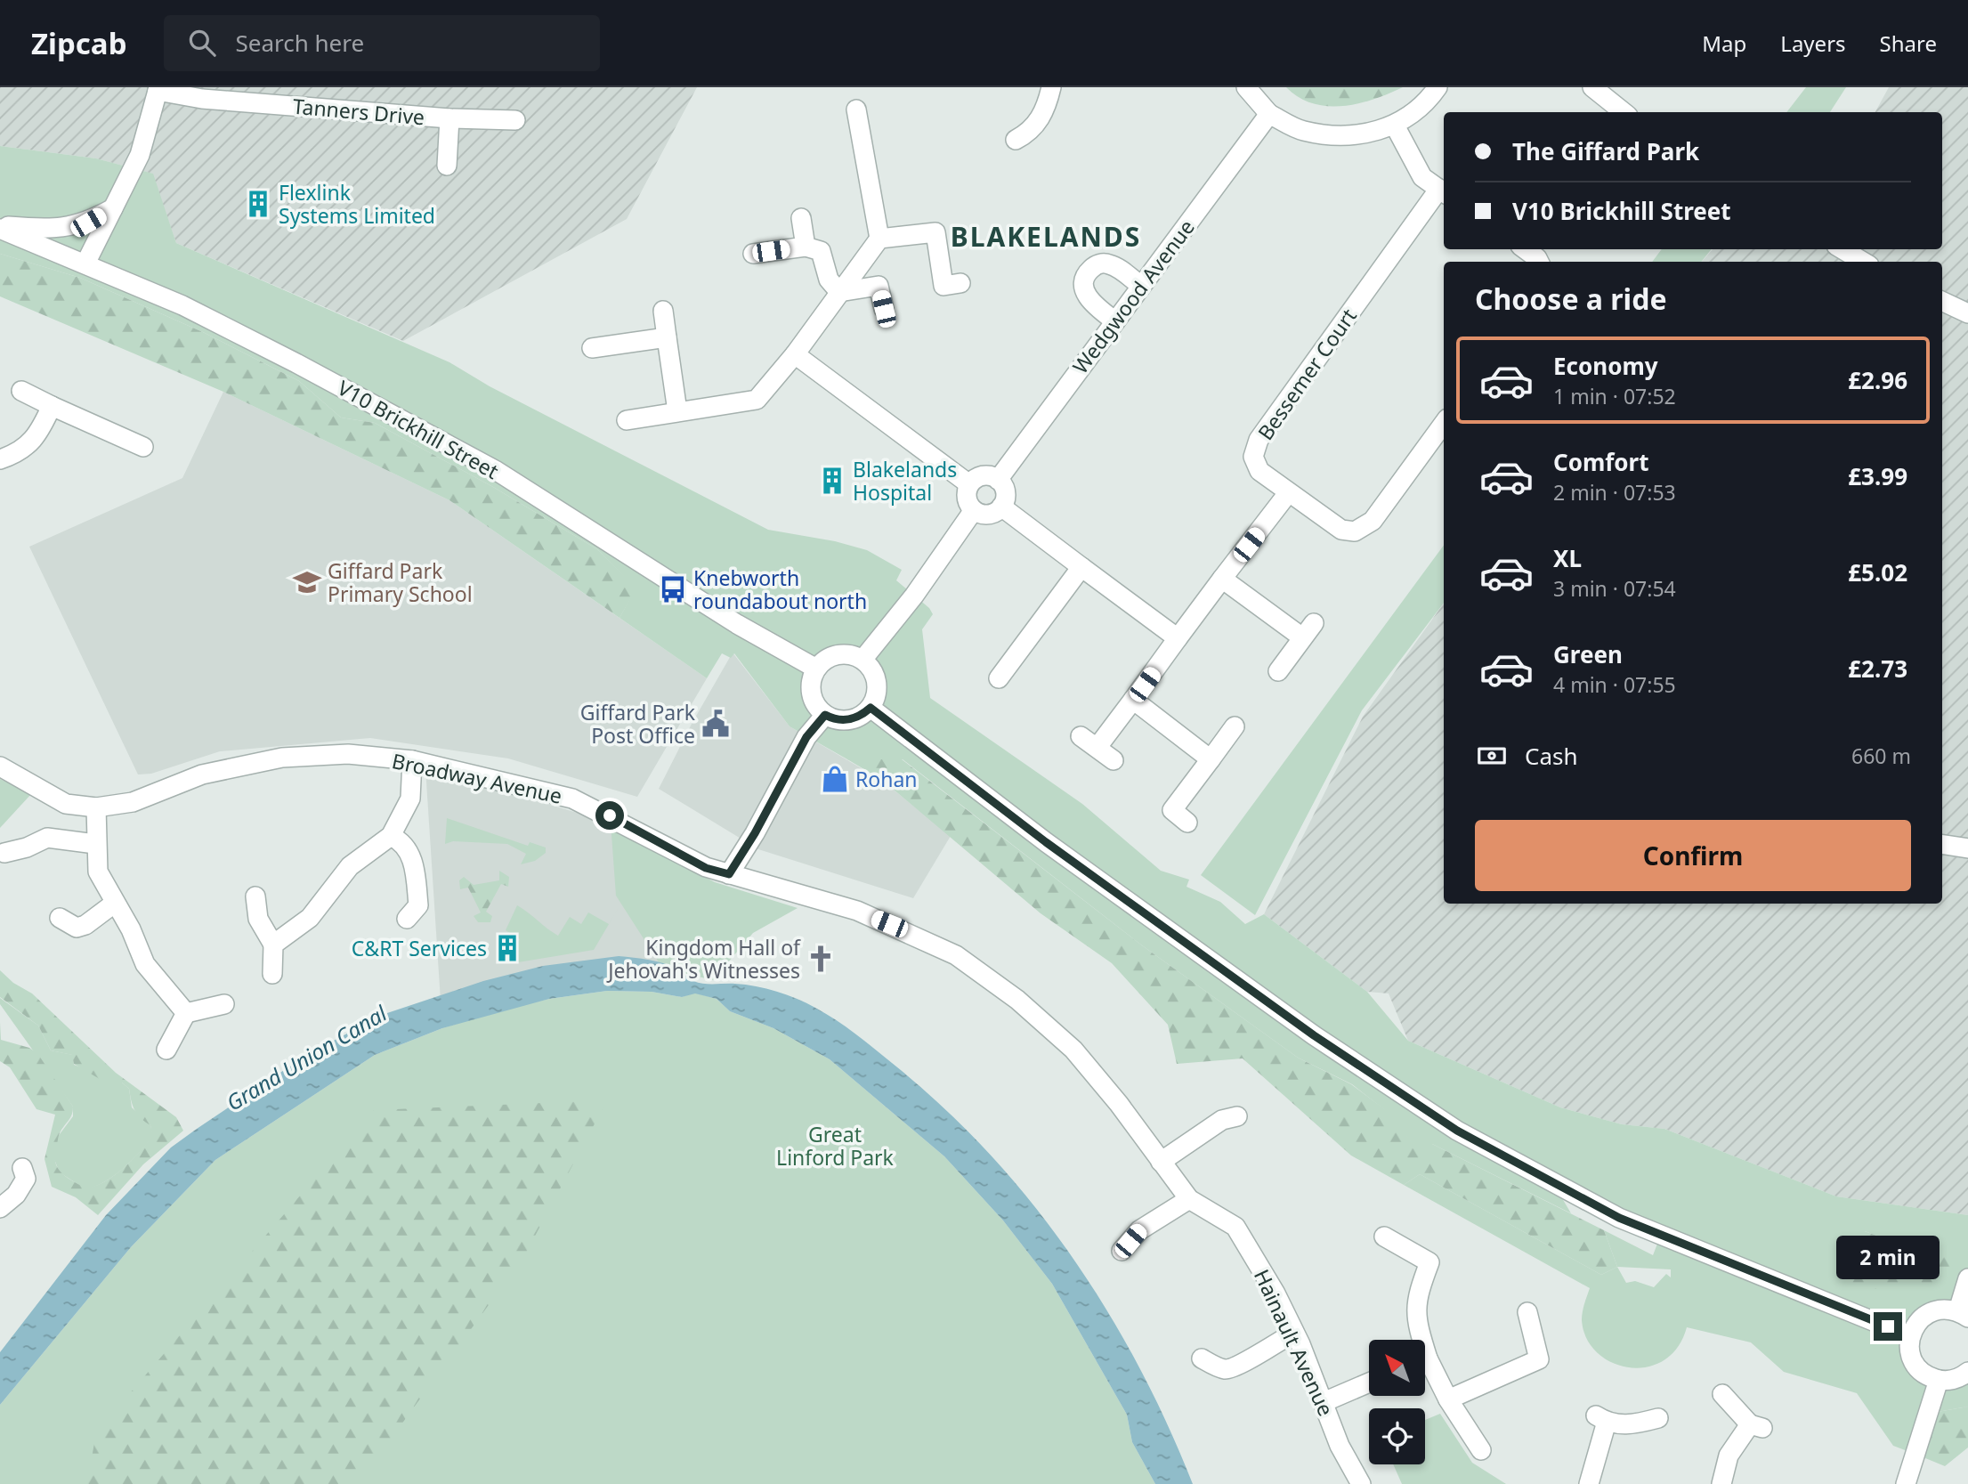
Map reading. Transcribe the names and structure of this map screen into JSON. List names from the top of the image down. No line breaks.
{"streets":{"street":["Tanners Drive","Wedgwood Avenue","Bessemer Court","V10 Brickhill Street","Broadway Avenue","Hainault Avenue"]},"crossings":[["Tanners Drive","V10 Brickhill Street"],["Broadway Avenue","Hainault Avenue"]],"districts":["BLAKELANDS"],"water":["Grand Union Canal"],"parks":["Great Linford Park"],"places":{"building":["Flexlink Systems Limited","Blakelands Hospital","C&RT Services"],"school or university":["Giffard Park Primary School"],"bus stop":["Knebworth roundabout north"],"public building":["Giffard Park Post Office"],"shop":["Rohan"],"church":["Kingdom Hall of Jehovah's Witnesses"]},"north":"top left","page":{"header":"Zipcab","search":"Search here","nav":["Map","Layers","Share"],"banner":["The Giffard Park","V10 Brickhill Street"],"heading":"Choose a ride","list":[{"name":"Economy","note":"1 min · 07:52","value":"£2.96"},{"name":"Comfort","note":"2 min · 07:53","value":"£3.99"},{"name":"XL","note":"3 min · 07:54","value":"£5.02"},{"name":"Green","note":"4 min · 07:55","value":"£2.73"}],"pay":["Cash","660 m"],"buttons":"Confirm","bubble":"2 min"}}
